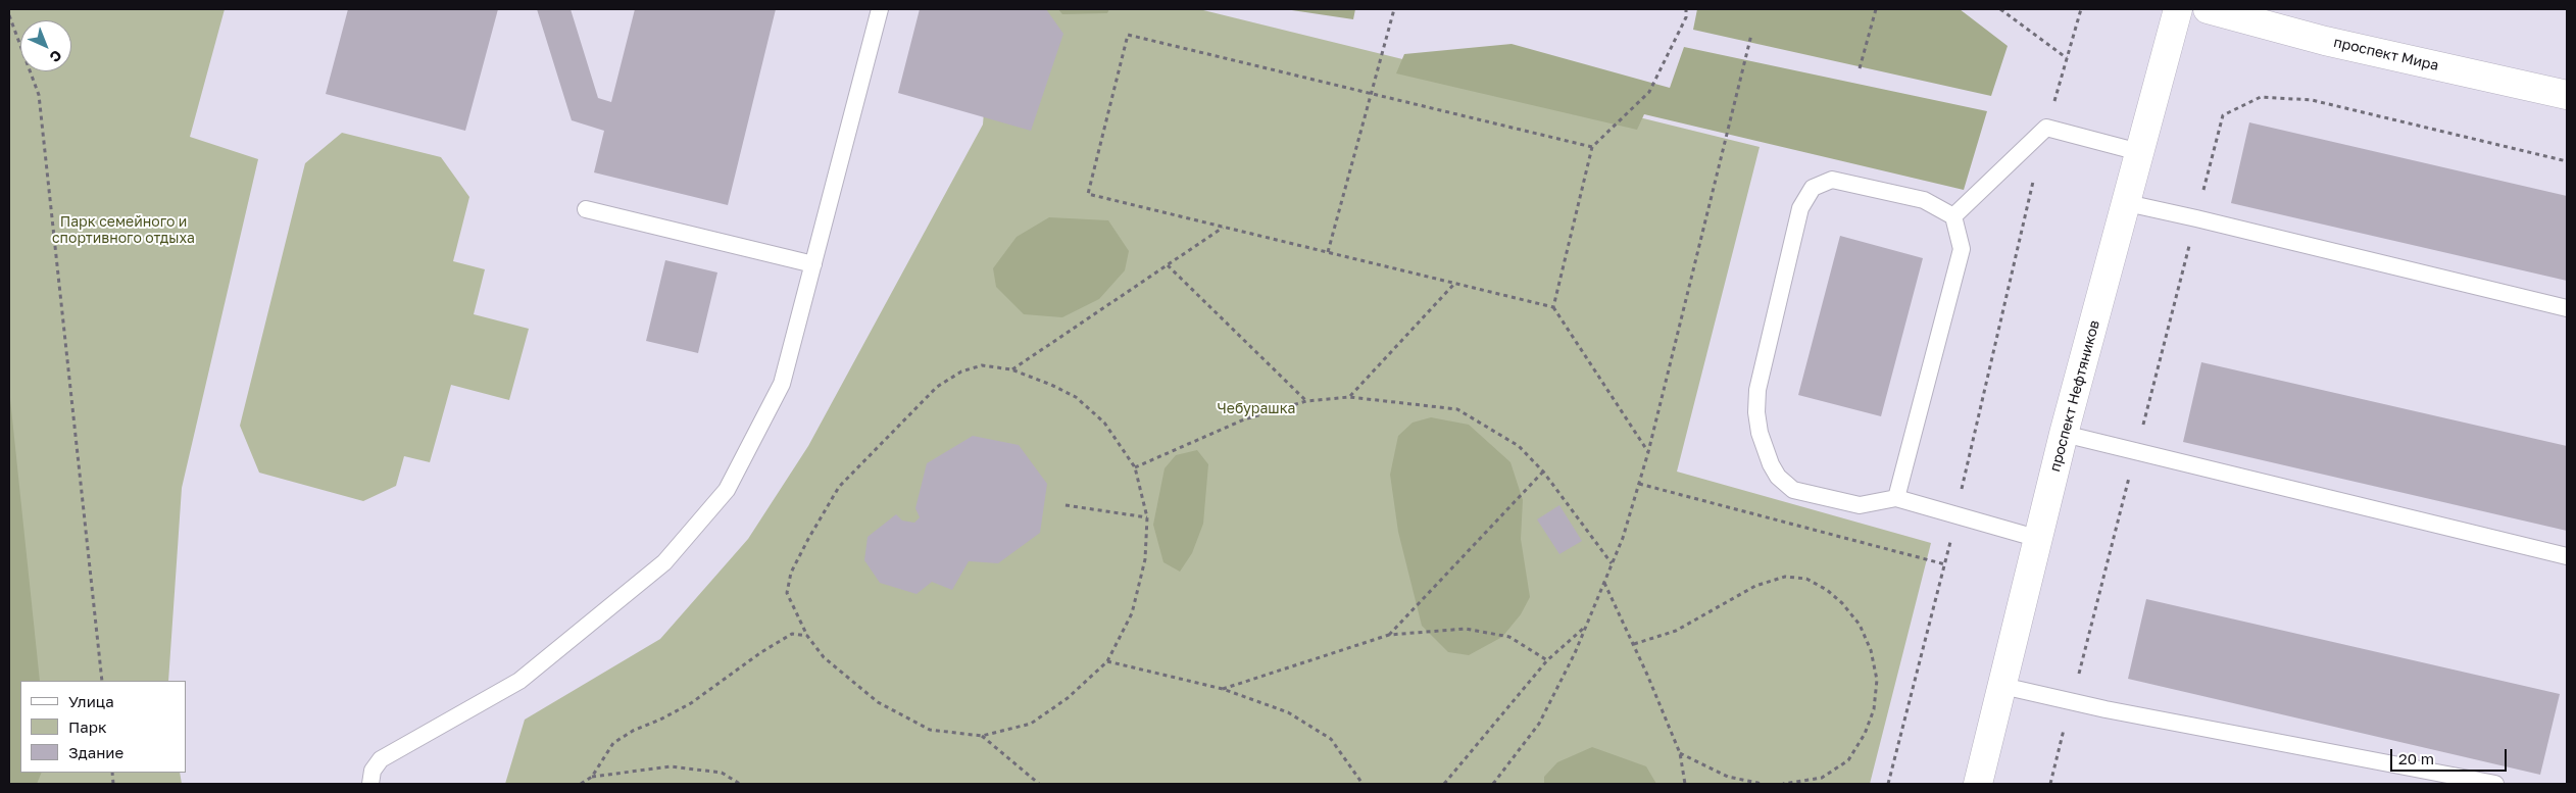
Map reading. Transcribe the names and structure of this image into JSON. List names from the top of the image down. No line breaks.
{"streets":{"main road":["проспект Мира","проспект Нефтяников"]},"parks":["Парк семейного и спортивного отдыха","Чебурашка"],"legend":["Улица","Парк","Здание"],"scale_bar":"20 m","north":"bottom right"}
